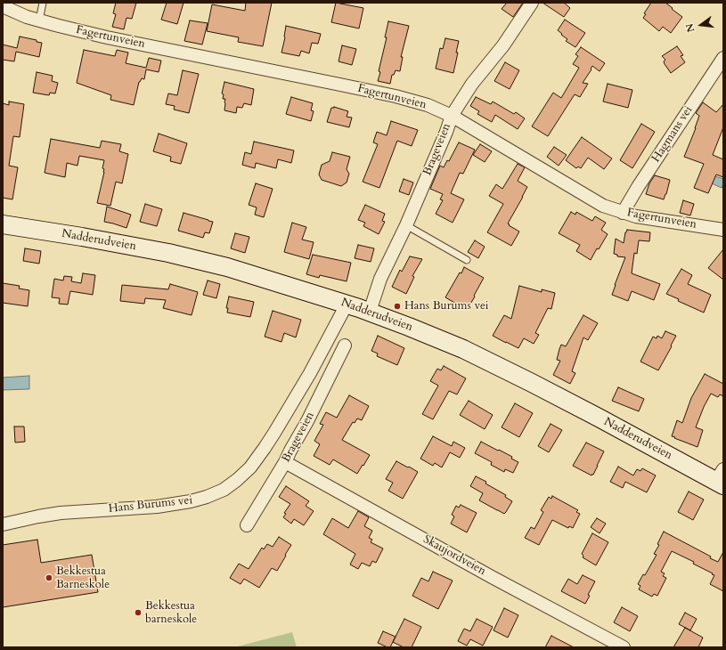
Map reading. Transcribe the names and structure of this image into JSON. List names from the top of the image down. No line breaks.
{"streets":{"main road":["Nadderudveien"],"street":["Fagertunveien","Hagmans vei","Brageveien","Hans Burums vei","Skaujordveien"]},"crossings":[["Fagertunveien","Hagmans vei"],["Fagertunveien","Brageveien"],["Brageveien","Nadderudveien"],["Brageveien","Skaujordveien"],["Nadderudveien","Hans Burums vei"]],"places":["Hans Burums vei","Bekkestua Barneskole","Bekkestua barneskole"],"north":"left"}
